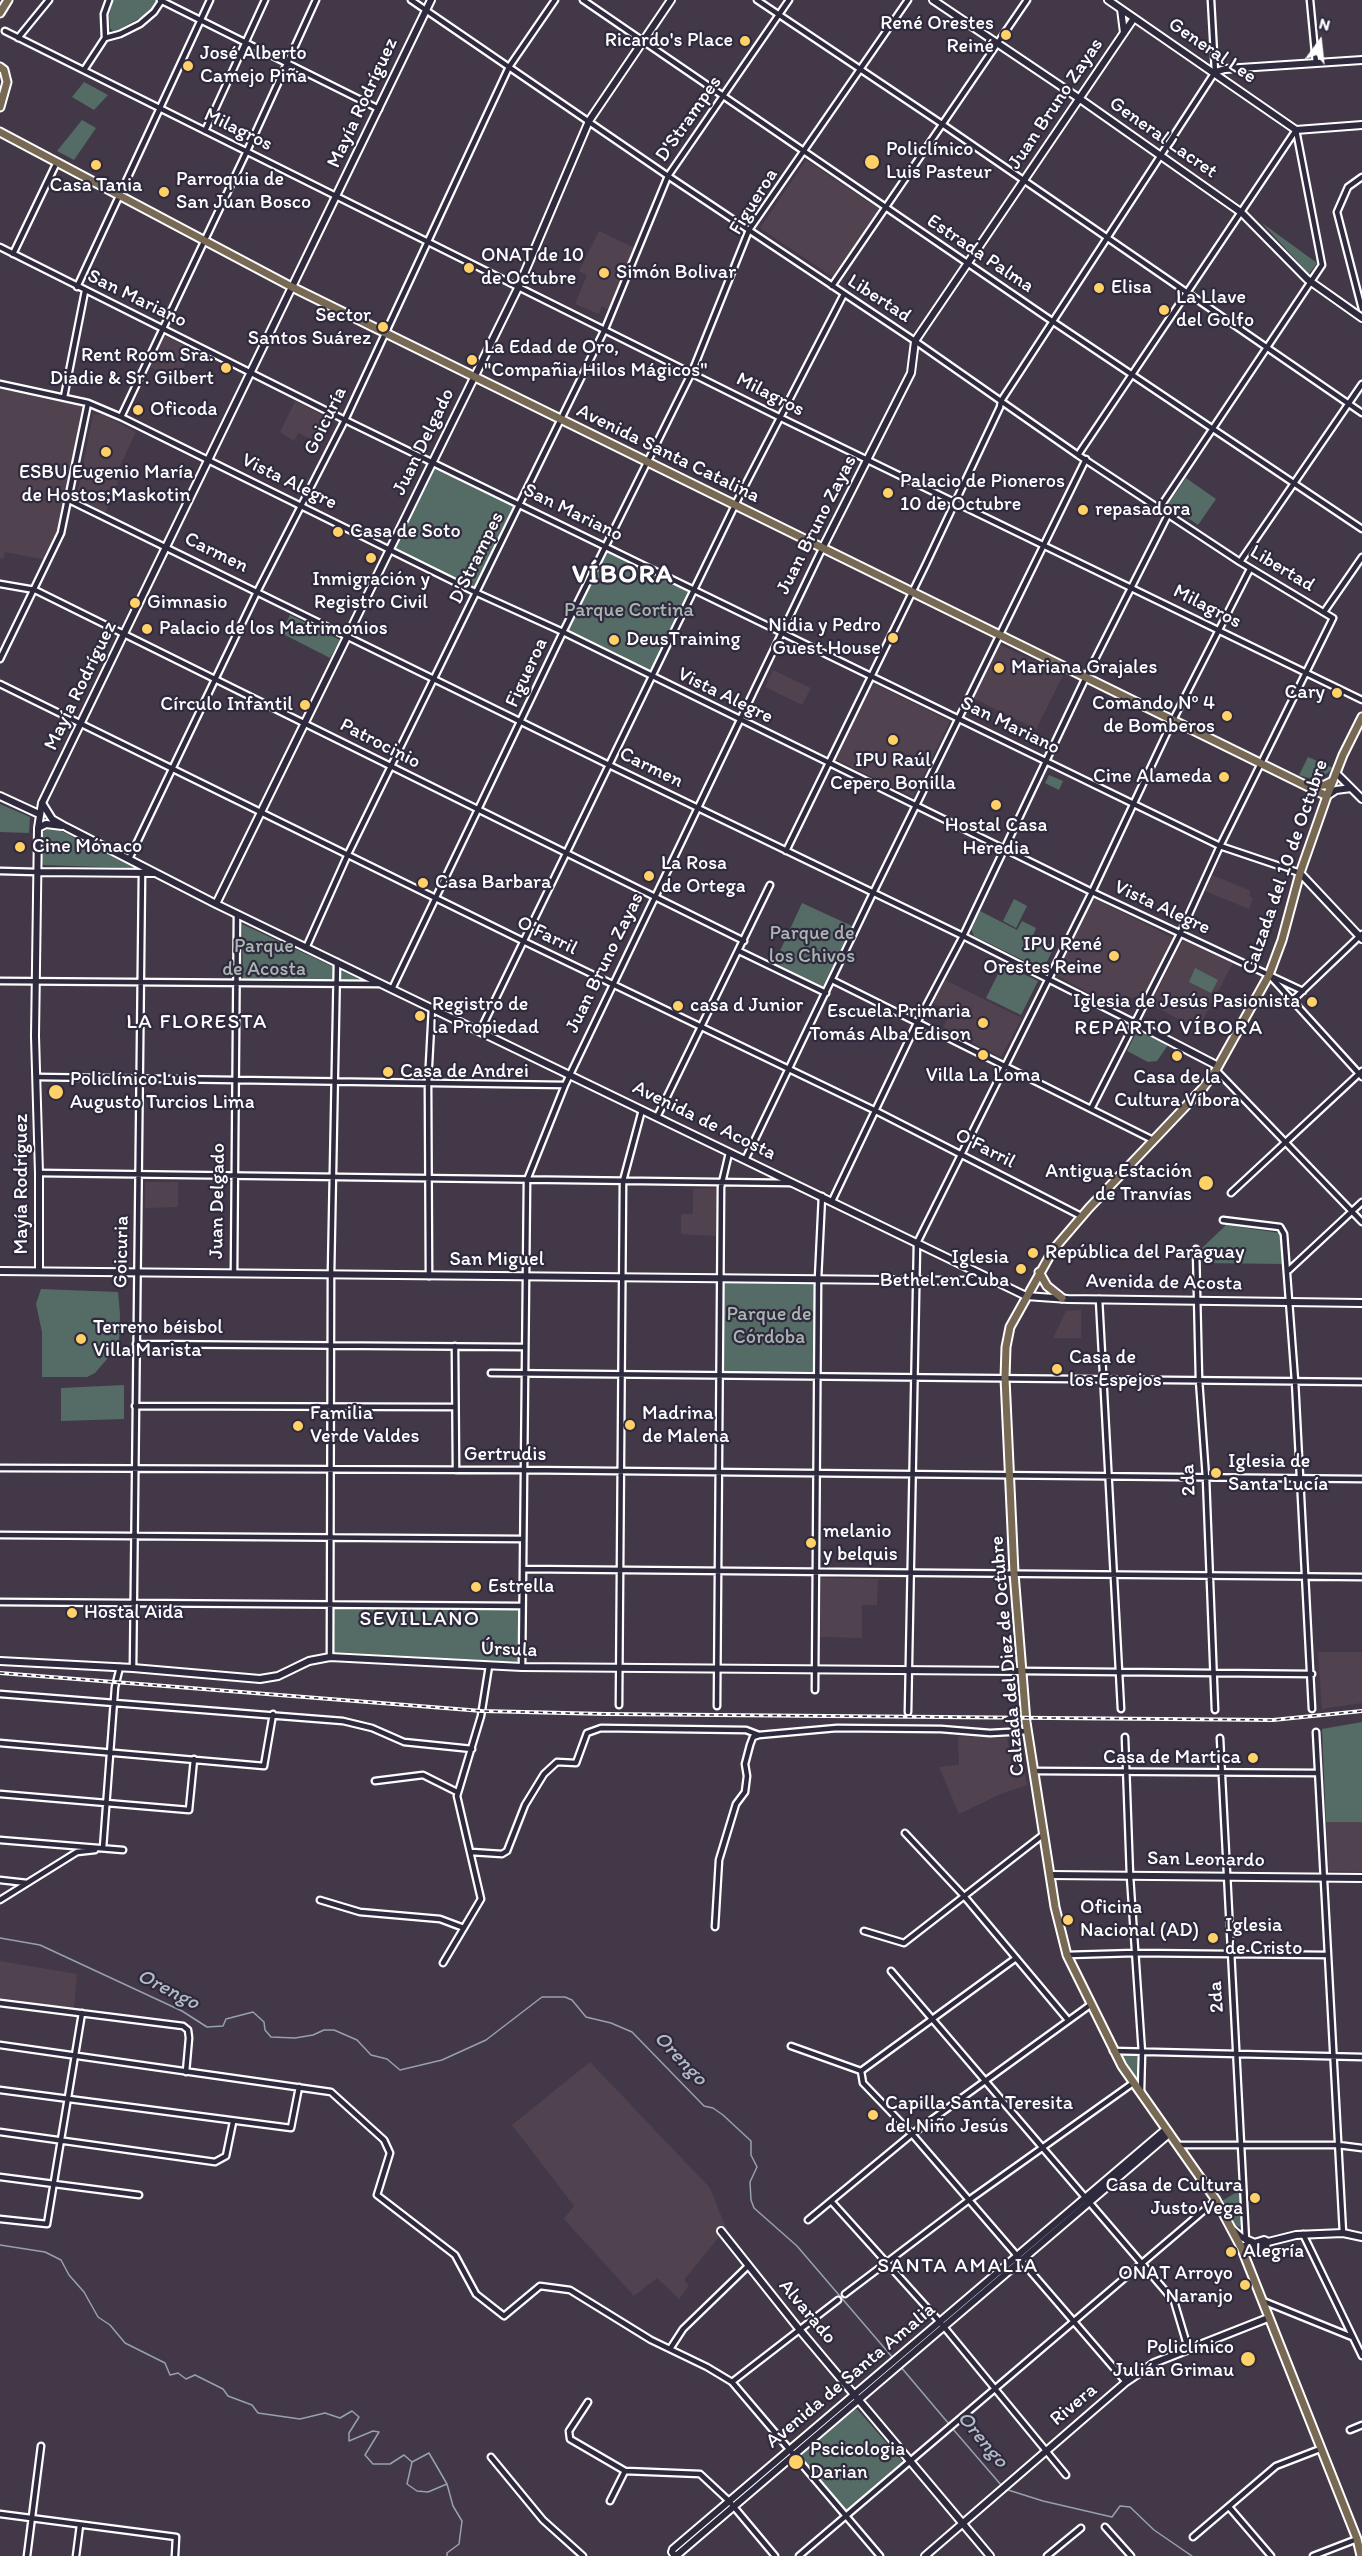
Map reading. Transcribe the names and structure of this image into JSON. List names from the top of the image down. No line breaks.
{"streets":{"main road":["Avenida Santa Catalina","Calzada del 10 de Octubre","Calzada del Diez de Octubre"],"street":["General Lee","Mayía Rodríguez","Juan Bruno Zayas","D'Strampes","Milagros","General Lacret","Figueroa","Estrada Palma","San Mariano","Libertad","Goicuría","Juan Delgado","Vista Alegre","Carmen","Patrocinio","O'Farril","Avenida de Acosta","Goicuria","San Miguel","Gertrudis","2da","Úrsula","San Leonardo","Alvarado","Avenida de Santa Amalia","Rivera"]},"crossings":[["General Lee","Juan Bruno Zayas"],["Mayía Rodríguez","Milagros"],["Mayía Rodríguez","San Mariano"],["Mayía Rodríguez","Libertad"],["Mayía Rodríguez","Avenida Santa Catalina"],["Mayía Rodríguez","Vista Alegre"],["Mayía Rodríguez","Carmen"],["Mayía Rodríguez","Patrocinio"],["Mayía Rodríguez","O'Farril"],["Mayía Rodríguez","Avenida de Acosta"],["Mayía Rodríguez","San Miguel"],["Juan Bruno Zayas","Milagros"],["Juan Bruno Zayas","General Lacret"],["Juan Bruno Zayas","Estrada Palma"],["Juan Bruno Zayas","San Mariano"],["Juan Bruno Zayas","Libertad"],["Juan Bruno Zayas","Avenida Santa Catalina"],["Juan Bruno Zayas","Vista Alegre"],["Juan Bruno Zayas","Carmen"],["Juan Bruno Zayas","Patrocinio"],["Juan Bruno Zayas","O'Farril"],["Juan Bruno Zayas","Avenida de Acosta"],["D'Strampes","Milagros"],["D'Strampes","Estrada Palma"],["D'Strampes","San Mariano"],["D'Strampes","Libertad"],["D'Strampes","Avenida Santa Catalina"],["D'Strampes","Vista Alegre"],["D'Strampes","Carmen"],["D'Strampes","Patrocinio"],["D'Strampes","O'Farril"],["D'Strampes","Avenida de Acosta"],["Milagros","Figueroa"],["Milagros","Libertad"],["Milagros","Goicuría"],["Milagros","Juan Delgado"],["Figueroa","Estrada Palma"],["Figueroa","San Mariano"],["Figueroa","Libertad"],["Figueroa","Avenida Santa Catalina"],["Figueroa","Vista Alegre"],["Figueroa","Carmen"],["Figueroa","Patrocinio"],["Figueroa","O'Farril"],["Figueroa","Avenida de Acosta"],["Estrada Palma","Juan Delgado"],["San Mariano","Goicuría"],["San Mariano","Juan Delgado"],["San Mariano","Calzada del 10 de Octubre"],["Libertad","Goicuría"],["Libertad","Juan Delgado"],["Goicuría","Avenida Santa Catalina"],["Goicuría","Vista Alegre"],["Goicuría","Carmen"],["Goicuría","Patrocinio"],["Goicuría","O'Farril"],["Goicuría","Avenida de Acosta"],["Juan Delgado","Avenida Santa Catalina"],["Juan Delgado","Vista Alegre"],["Juan Delgado","Carmen"],["Juan Delgado","Patrocinio"],["Juan Delgado","O'Farril"],["Juan Delgado","Avenida de Acosta"],["Juan Delgado","San Miguel"],["Avenida Santa Catalina","Calzada del 10 de Octubre"],["Vista Alegre","Calzada del 10 de Octubre"],["Carmen","Calzada del 10 de Octubre"],["Avenida de Acosta","San Miguel"],["Avenida de Acosta","2da"],["Avenida de Acosta","Calzada del Diez de Octubre"],["Goicuria","San Miguel"],["Goicuria","Gertrudis"],["Goicuria","Úrsula"],["Gertrudis","2da"],["Gertrudis","Calzada del Diez de Octubre"],["2da","Calzada del Diez de Octubre"],["2da","San Leonardo"],["Úrsula","Calzada del Diez de Octubre"],["Calzada del Diez de Octubre","San Leonardo"],["Calzada del Diez de Octubre","Avenida de Santa Amalia"],["Calzada del Diez de Octubre","Rivera"],["Alvarado","Avenida de Santa Amalia"],["Alvarado","Rivera"]],"districts":["VÍBORA","LA FLORESTA","REPARTO VÍBORA","SEVILLANO","SANTA AMALIA"],"water":["Orengo"],"parks":["Parque Cortina","Parque de los Chivos","Parque de Acosta","Parque de Córdoba"],"places":["René Orestes Reiné","Ricardo's Place","José Alberto Camejo Piña","Policlínico Luis Pasteur","Casa Tania","Parroquia de San Juan Bosco","ONAT de 10 de Octubre","Simón Bolivar","Elisa","La Llave del Golfo","Sector Santos Suárez","La Edad de Oro, \"Compañia Hilos Mágicos\"","Rent Room Sra. Diadie & Sr. Gilbert","Oficoda","ESBU Eugenio María de Hostos;Maskotin","Palacio de Pioneros 10 de Octubre","repasadora","Casa de Soto","Inmigración y Registro Civil","Gimnasio","Palacio de los Matrimonios","Nidia y Pedro Guest House","DeusTraining","Mariana Grajales","Cary","Círculo Infantil","Comando Nº 4 de Bomberos","IPU Raúl Cepero Bonilla","Cine Alameda","Hostal Casa Heredia","Cine Mónaco","La Rosa de Ortega","Casa Barbara","IPU René Orestes Reine","Iglesia de Jesús Pasionista","casa d Junior","Registro de la Propiedad","Escuela Primaria Tomás Alba Edison","Villa La Loma","Casa de la Cultura Víbora","Casa de Andrei","Policlínico Luis Augusto Turcios Lima","Antigua Estación de Tranvías","República del Paraguay","Iglesia Bethel en Cuba","Terreno béisbol Villa Marista","Casa de los Espejos","Madrina de Malena","Familia Verde Valdes","Iglesia de Santa Lucía","melanio y belquis","Estrella","Hostal Aida","Casa de Martica","Oficina Nacional (AD)","Iglesia de Cristo","Capilla Santa Teresita del Niño Jesús","Casa de Cultura Justo Vega","Alegría","ONAT Arroyo Naranjo","Policlínico Julián Grimau","Pscicologia Darian"],"north":"top"}
